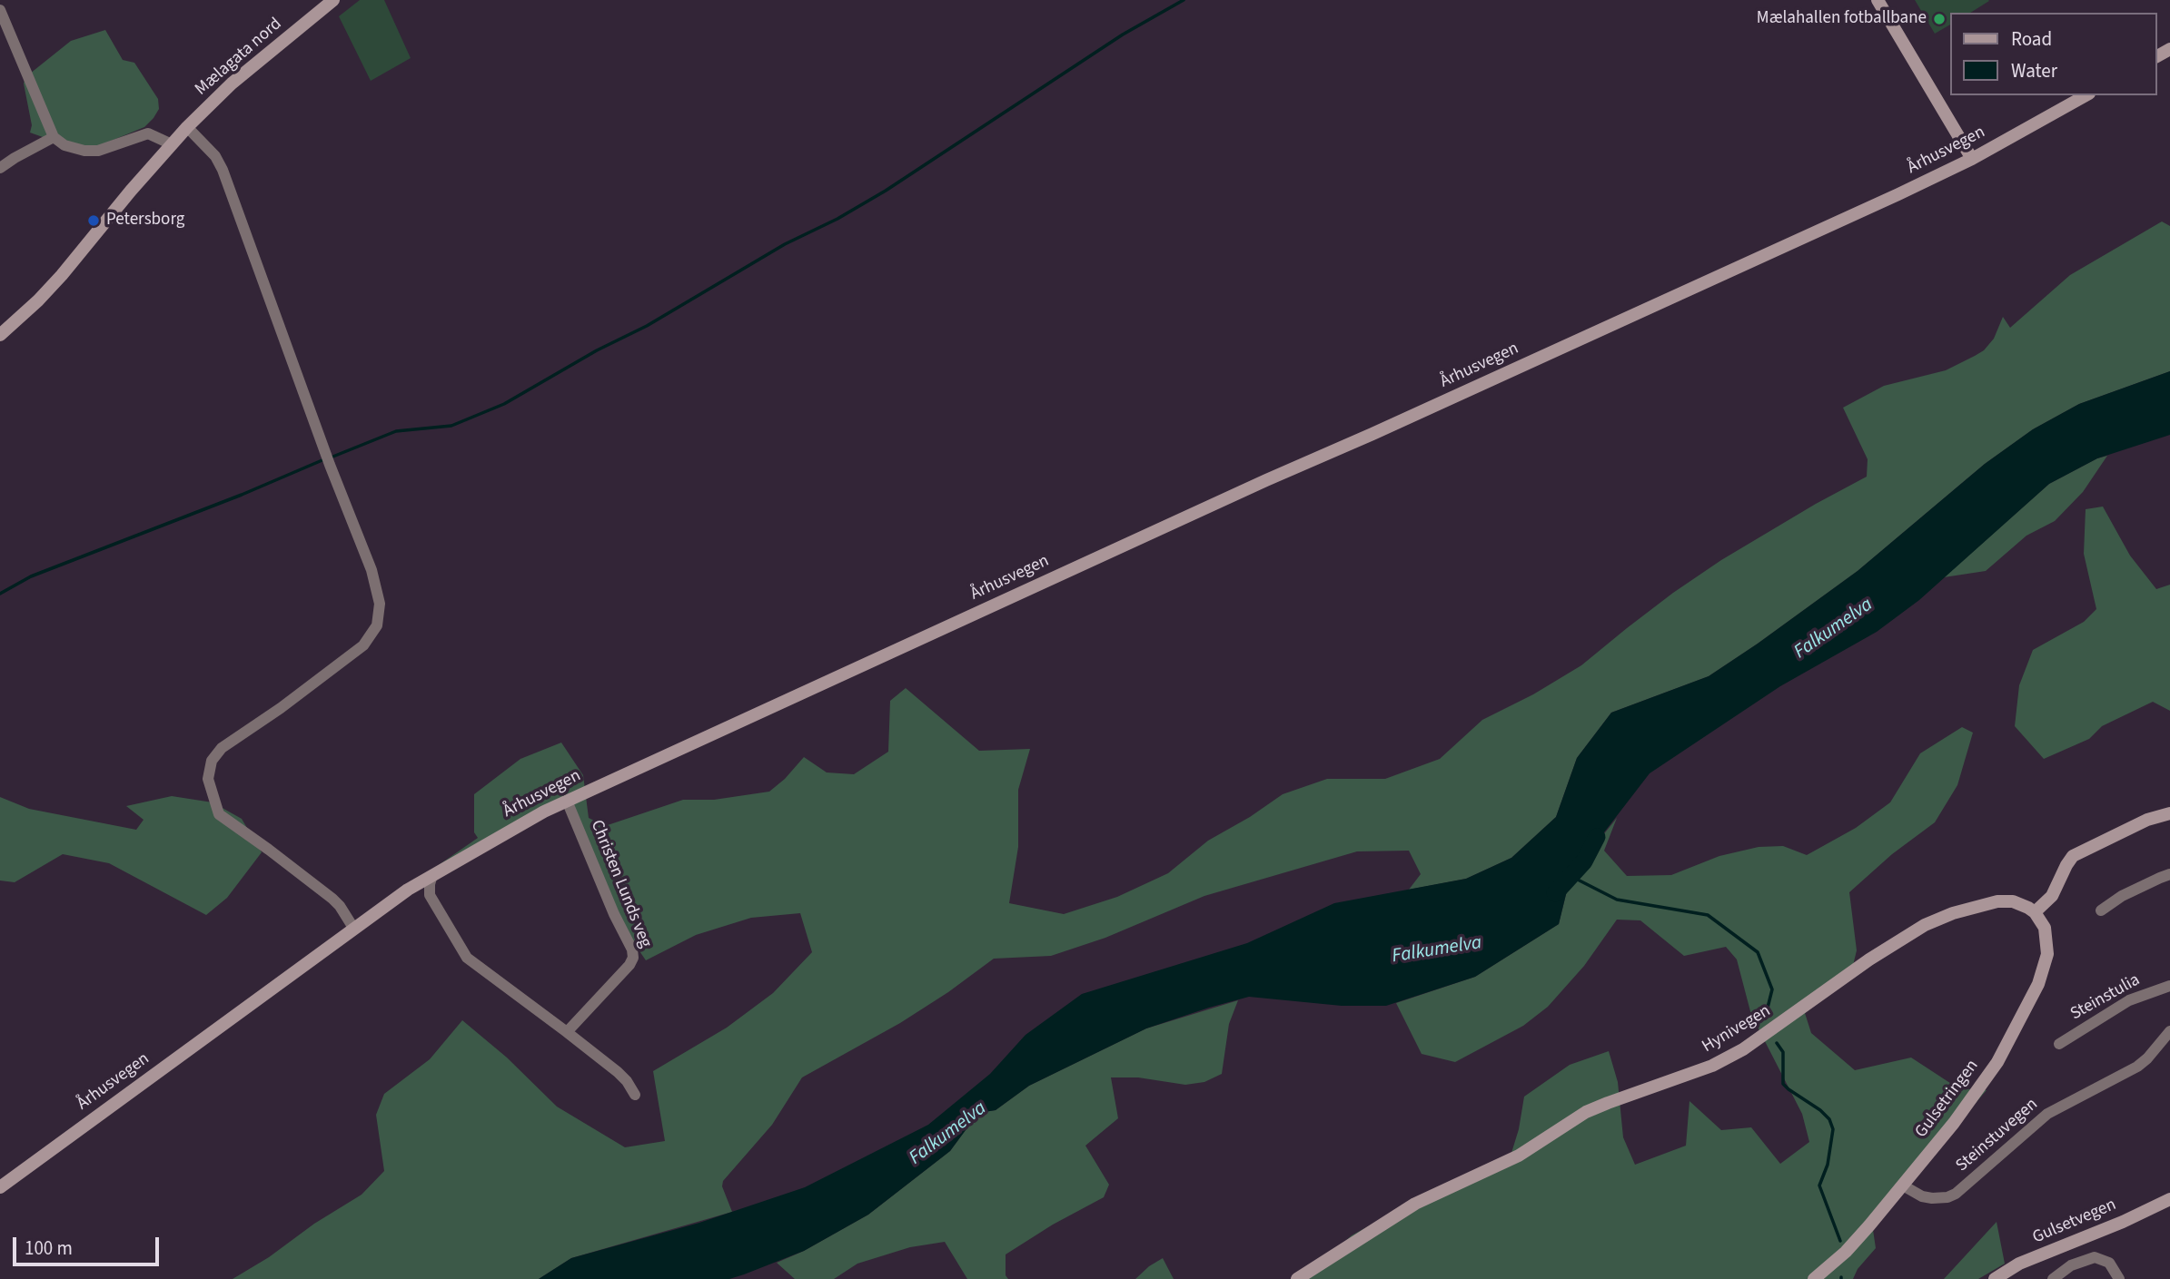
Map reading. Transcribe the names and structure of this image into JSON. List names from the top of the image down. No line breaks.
{"streets":{"street":["Mælagata nord","Århusvegen","Christen Lunds veg","Steinstulia","Hynivegen","Gulsetringen","Steinstuvegen","Gulsetvegen"]},"crossings":[["Århusvegen","Christen Lunds veg"],["Hynivegen","Gulsetringen"],["Gulsetringen","Steinstuvegen"]],"water":["Falkumelva"],"places":["Mælahallen fotballbane","Petersborg"],"legend":["Road","Water"],"scale_bar":"100 m"}
